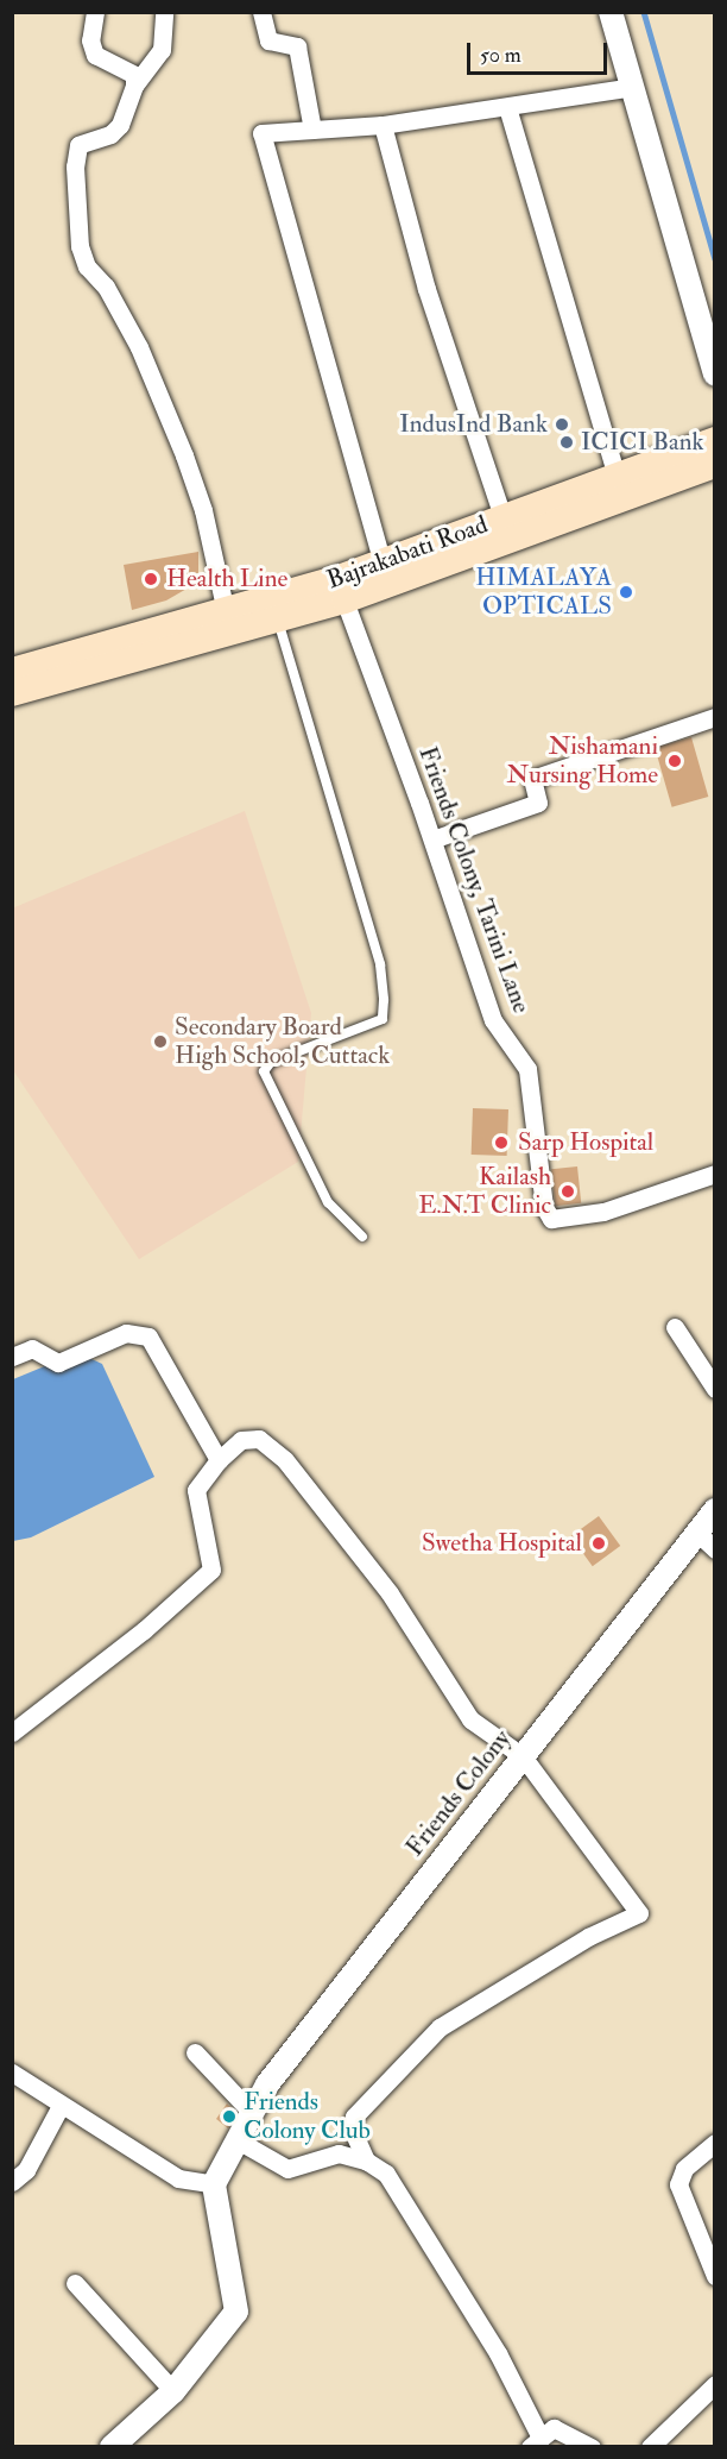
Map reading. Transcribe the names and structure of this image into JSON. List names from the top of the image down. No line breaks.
{"streets":{"main road":["Bajrakabati Road"],"street":["Friends Colony, Tarini Lane","Friends Colony"]},"crossings":[["Bajrakabati Road","Friends Colony, Tarini Lane"]],"places":["IndusInd Bank","ICICI Bank","Health Line","HIMALAYA OPTICALS","Nishamani Nursing Home","Secondary Board High School, Cuttack","Sarp Hospital","Kailash E.N.T Clinic","Swetha Hospital","Friends Colony Club"],"scale_bar":"50 m"}
